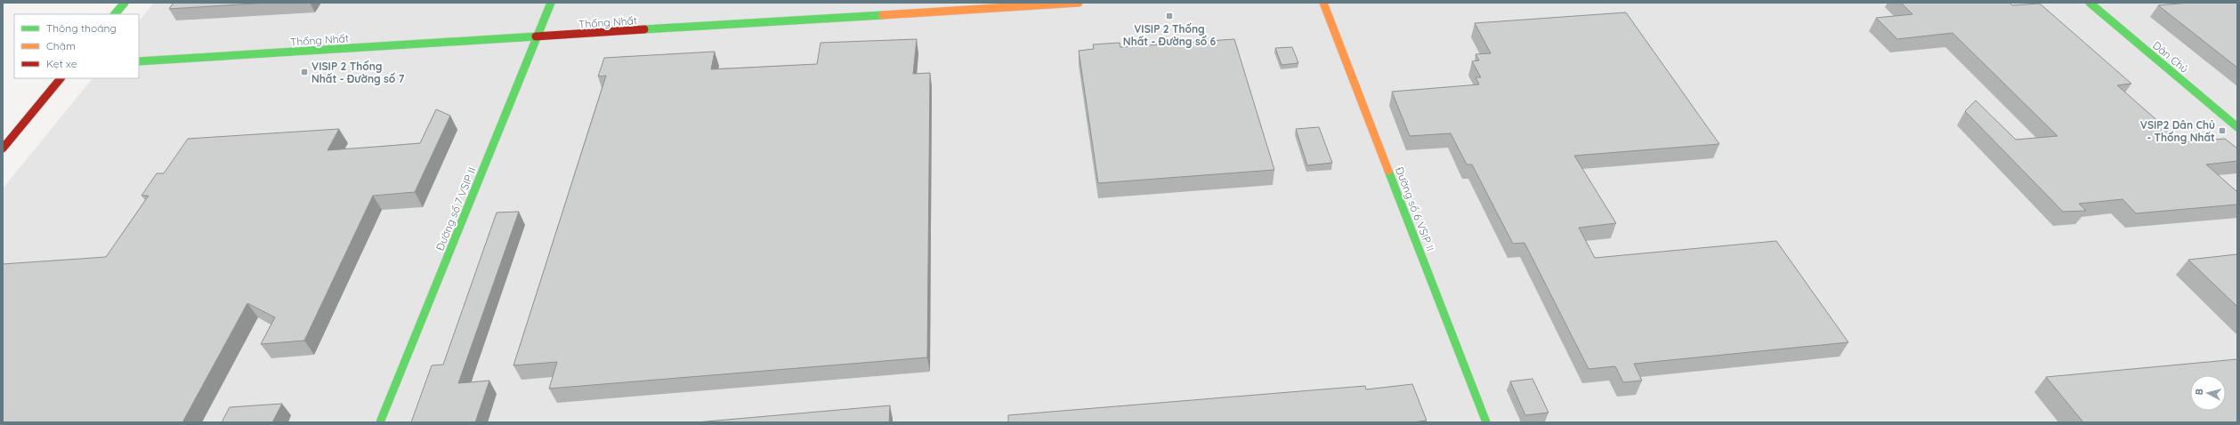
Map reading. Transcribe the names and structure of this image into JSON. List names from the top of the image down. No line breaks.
{"streets":{"street":["Thống Nhất","Dân Chủ","Đường số 7 VSIP II","Đường số 6 VSIP II"]},"crossings":[["Thống Nhất","Đường số 7 VSIP II"]],"places":{"transit":["VISIP 2 Thống Nhất - Đường số 6","VISIP 2 Thống Nhất - Đường số 7","VSIP2 Dân Chủ - Thống Nhất"]},"legend":["Thông thoáng","Chậm","Kẹt xe"],"north":"left"}
